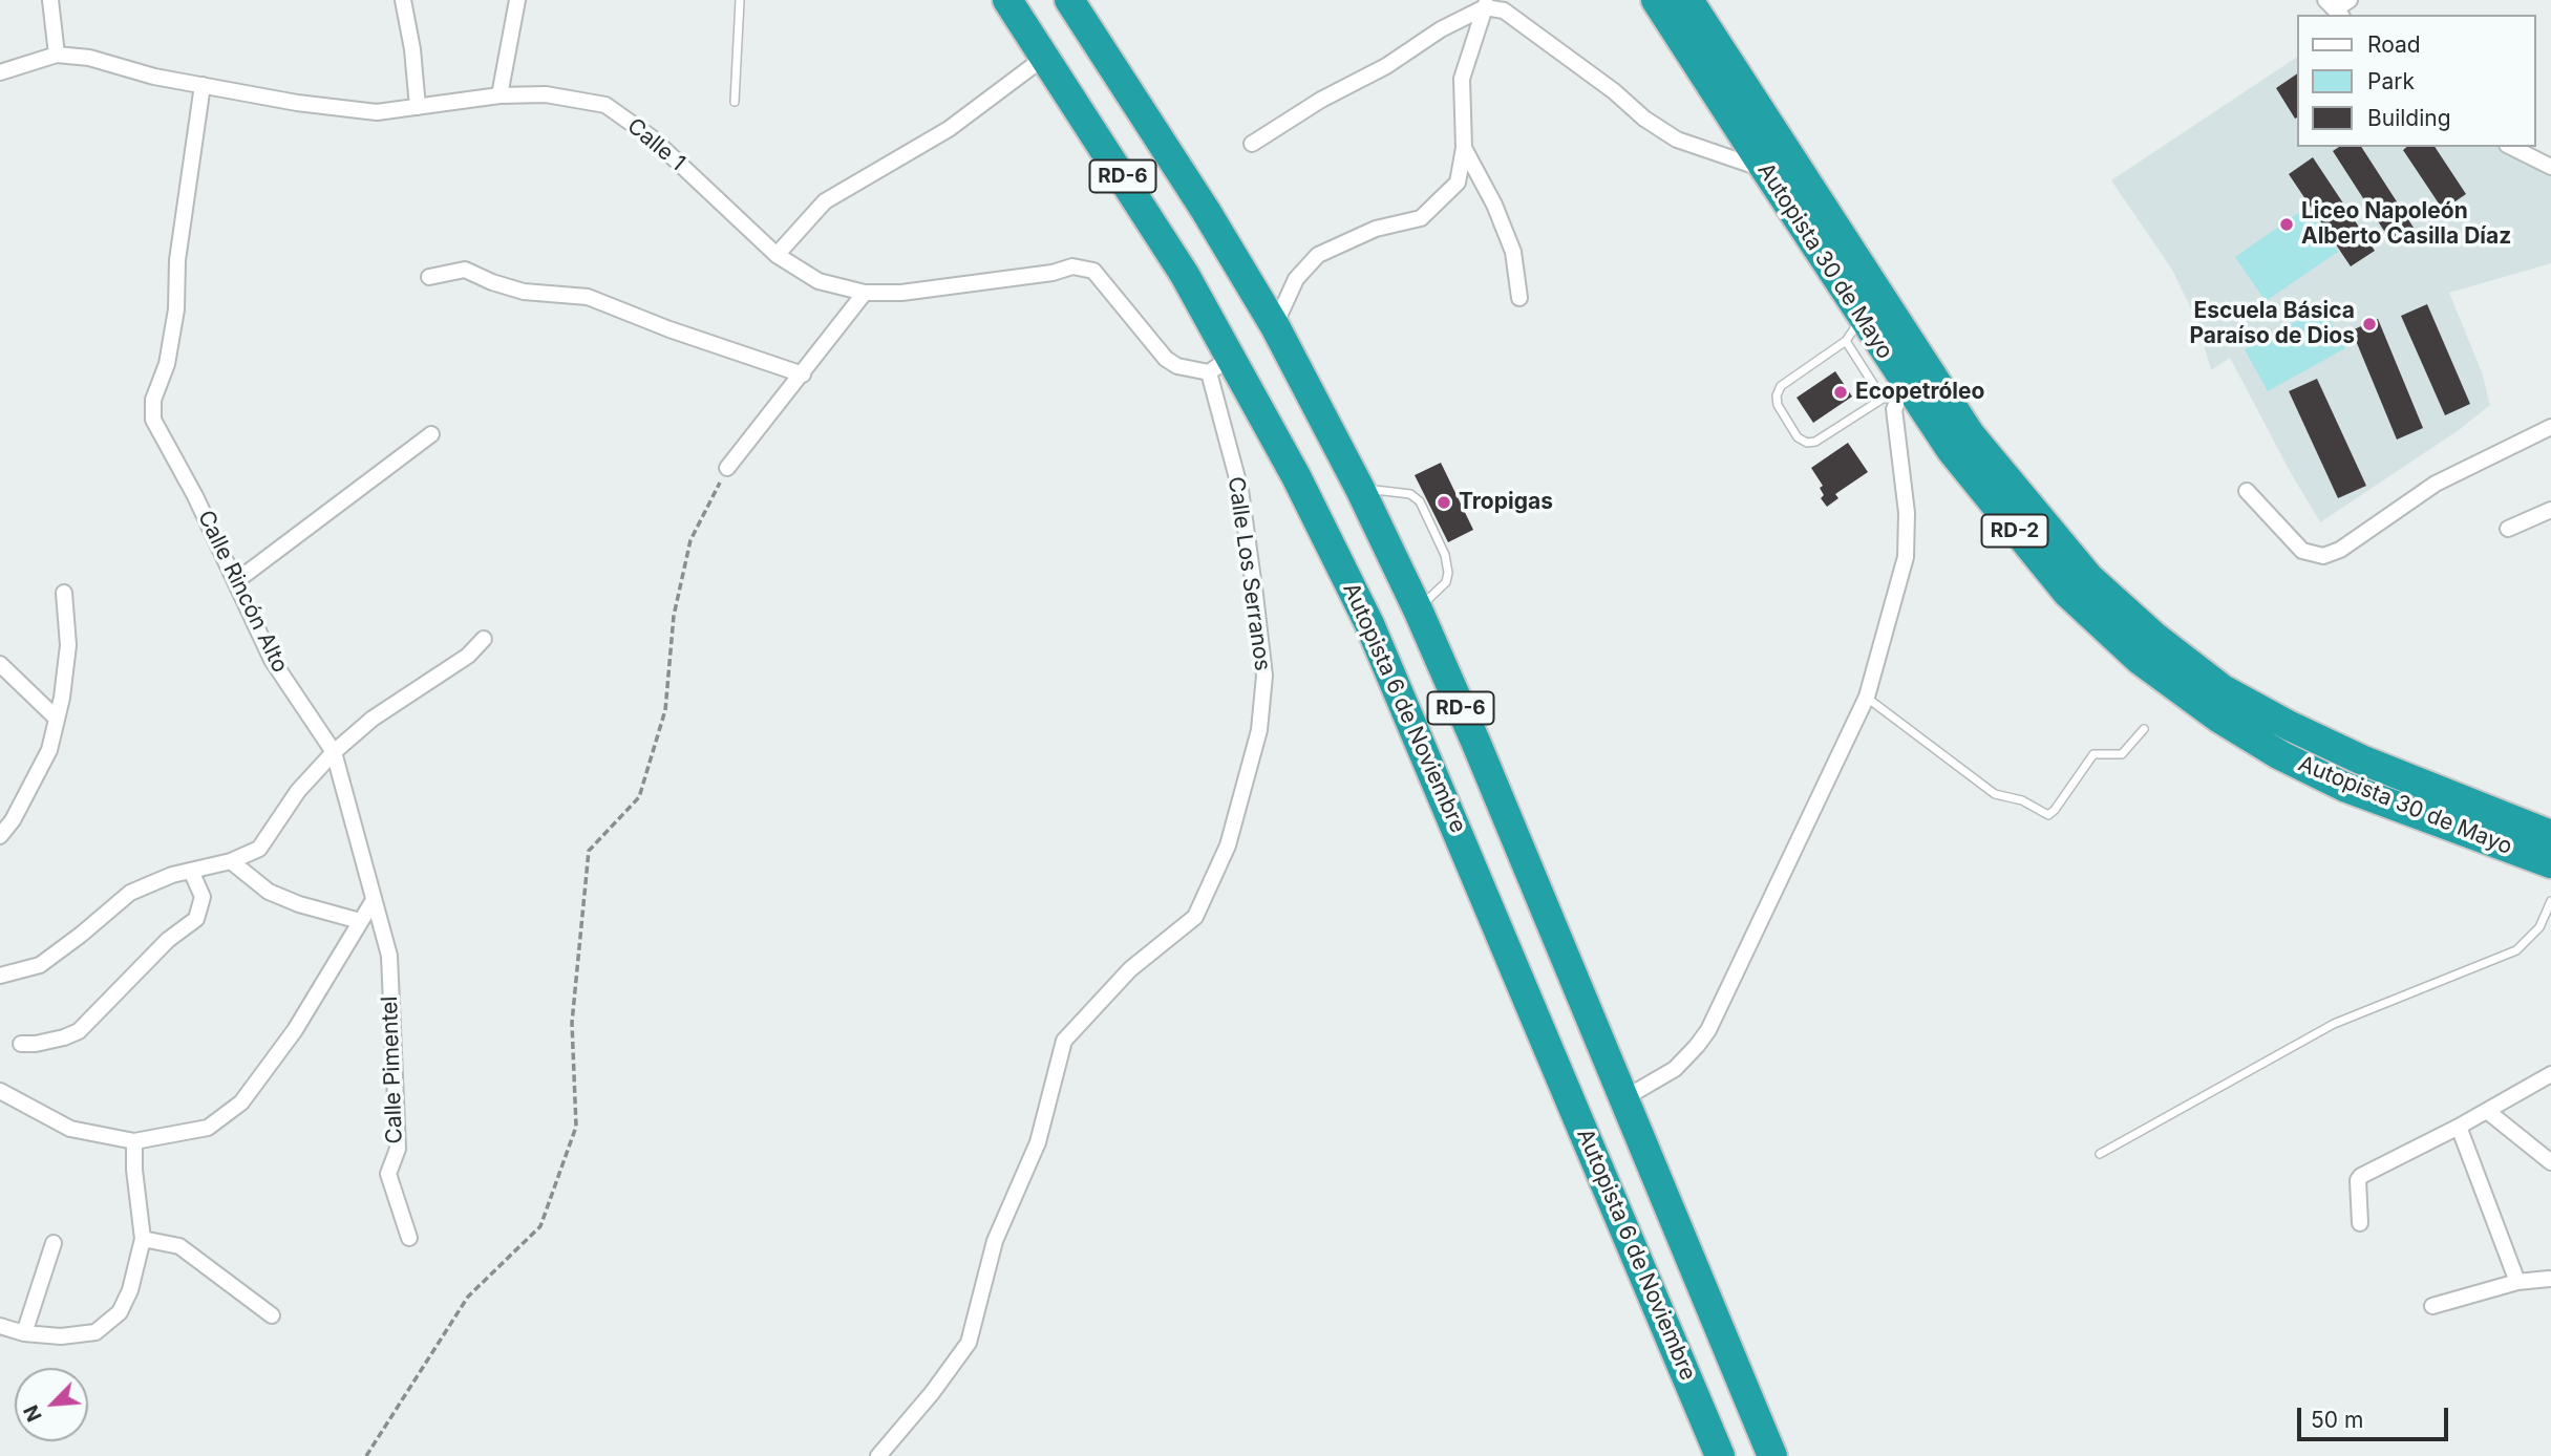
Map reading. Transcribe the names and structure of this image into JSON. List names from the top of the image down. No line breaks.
{"streets":{"highway":["RD-6","Autopista 30 de Mayo","RD-2","Autopista 6 de Noviembre"],"street":["Calle 1","Calle Los Serranos","Calle Rincón Alto","Calle Pimentel"]},"crossings":[["Calle 1","Calle Los Serranos"],["Calle 1","Calle Rincón Alto"],["Calle 1","Autopista 6 de Noviembre"],["Calle Los Serranos","Autopista 6 de Noviembre"],["Calle Rincón Alto","Calle Pimentel"]],"places":["Liceo Napoleón Alberto Casilla Díaz","Escuela Básica Paraíso de Dios","Ecopetróleo","Tropigas"],"legend":["Road","Park","Building"],"scale_bar":"50 m","north":"bottom left"}
